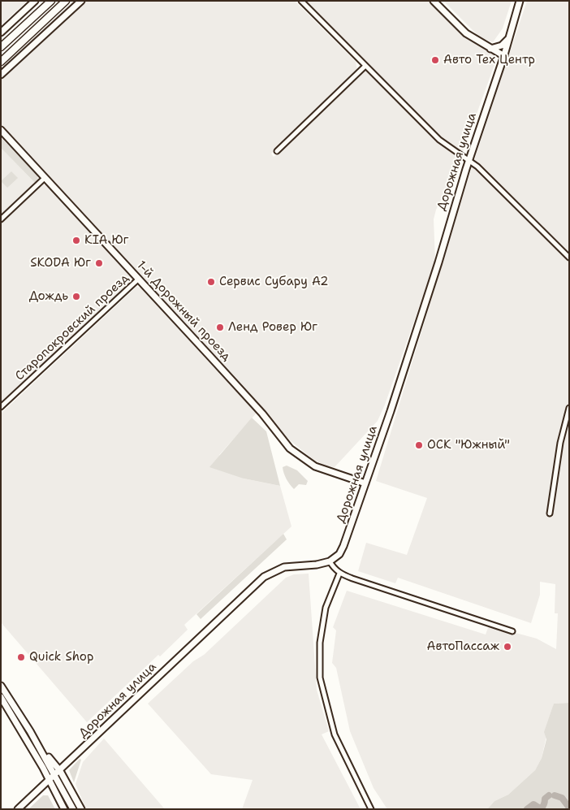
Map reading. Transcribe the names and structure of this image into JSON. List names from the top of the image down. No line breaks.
{"streets":{"main road":["Дорожная улица","1-й Дорожный проезд"],"street":["Старопокровский проезд"]},"crossings":[["Дорожная улица","1-й Дорожный проезд"],["1-й Дорожный проезд","Старопокровский проезд"]],"places":["Авто Тех Центр","KIA Юг","SKODA Юг","Сервис Субару А2","Дождь","Ленд Ровер Юг","ОСК \"Южный\"","АвтоПассаж","Quick Shop"]}
